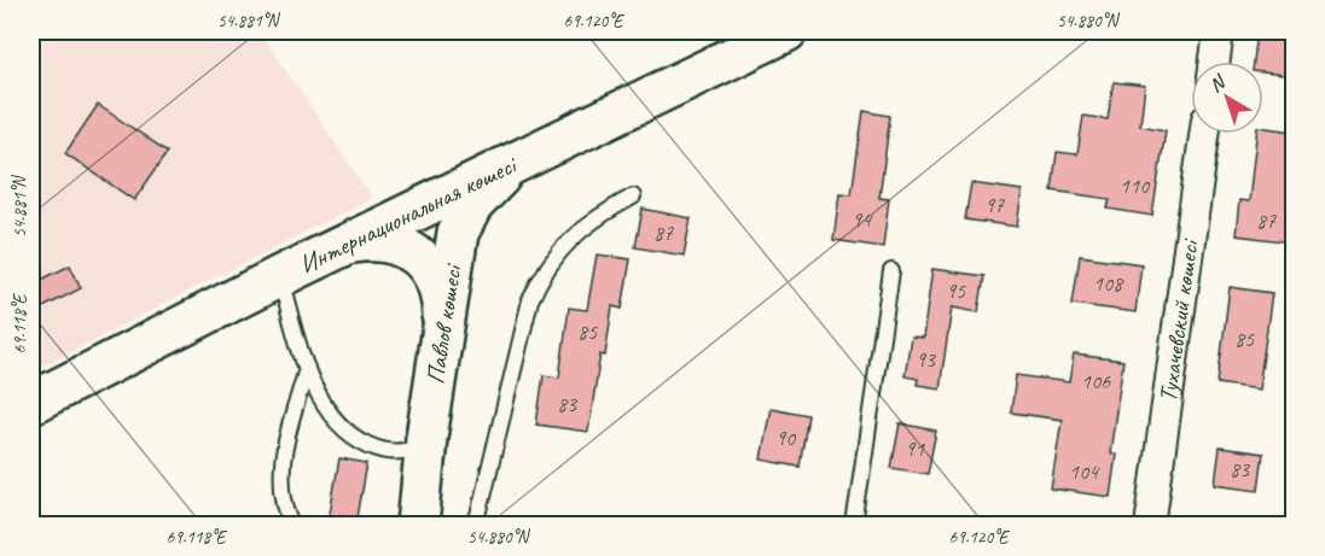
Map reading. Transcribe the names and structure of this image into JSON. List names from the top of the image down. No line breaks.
{"streets":{"street":["Интернациональная көшесі","Тухачевский көшесі","Павлов көшесі"]},"crossings":[["Интернациональная көшесі","Павлов көшесі"]],"house_numbers":["110","97","94","87","87","108","95","85","85","93","106","83","90","91","83","104"],"north":"top left","coordinates":["54.881°N","69.120°E","54.880°N","69.118°E"]}
